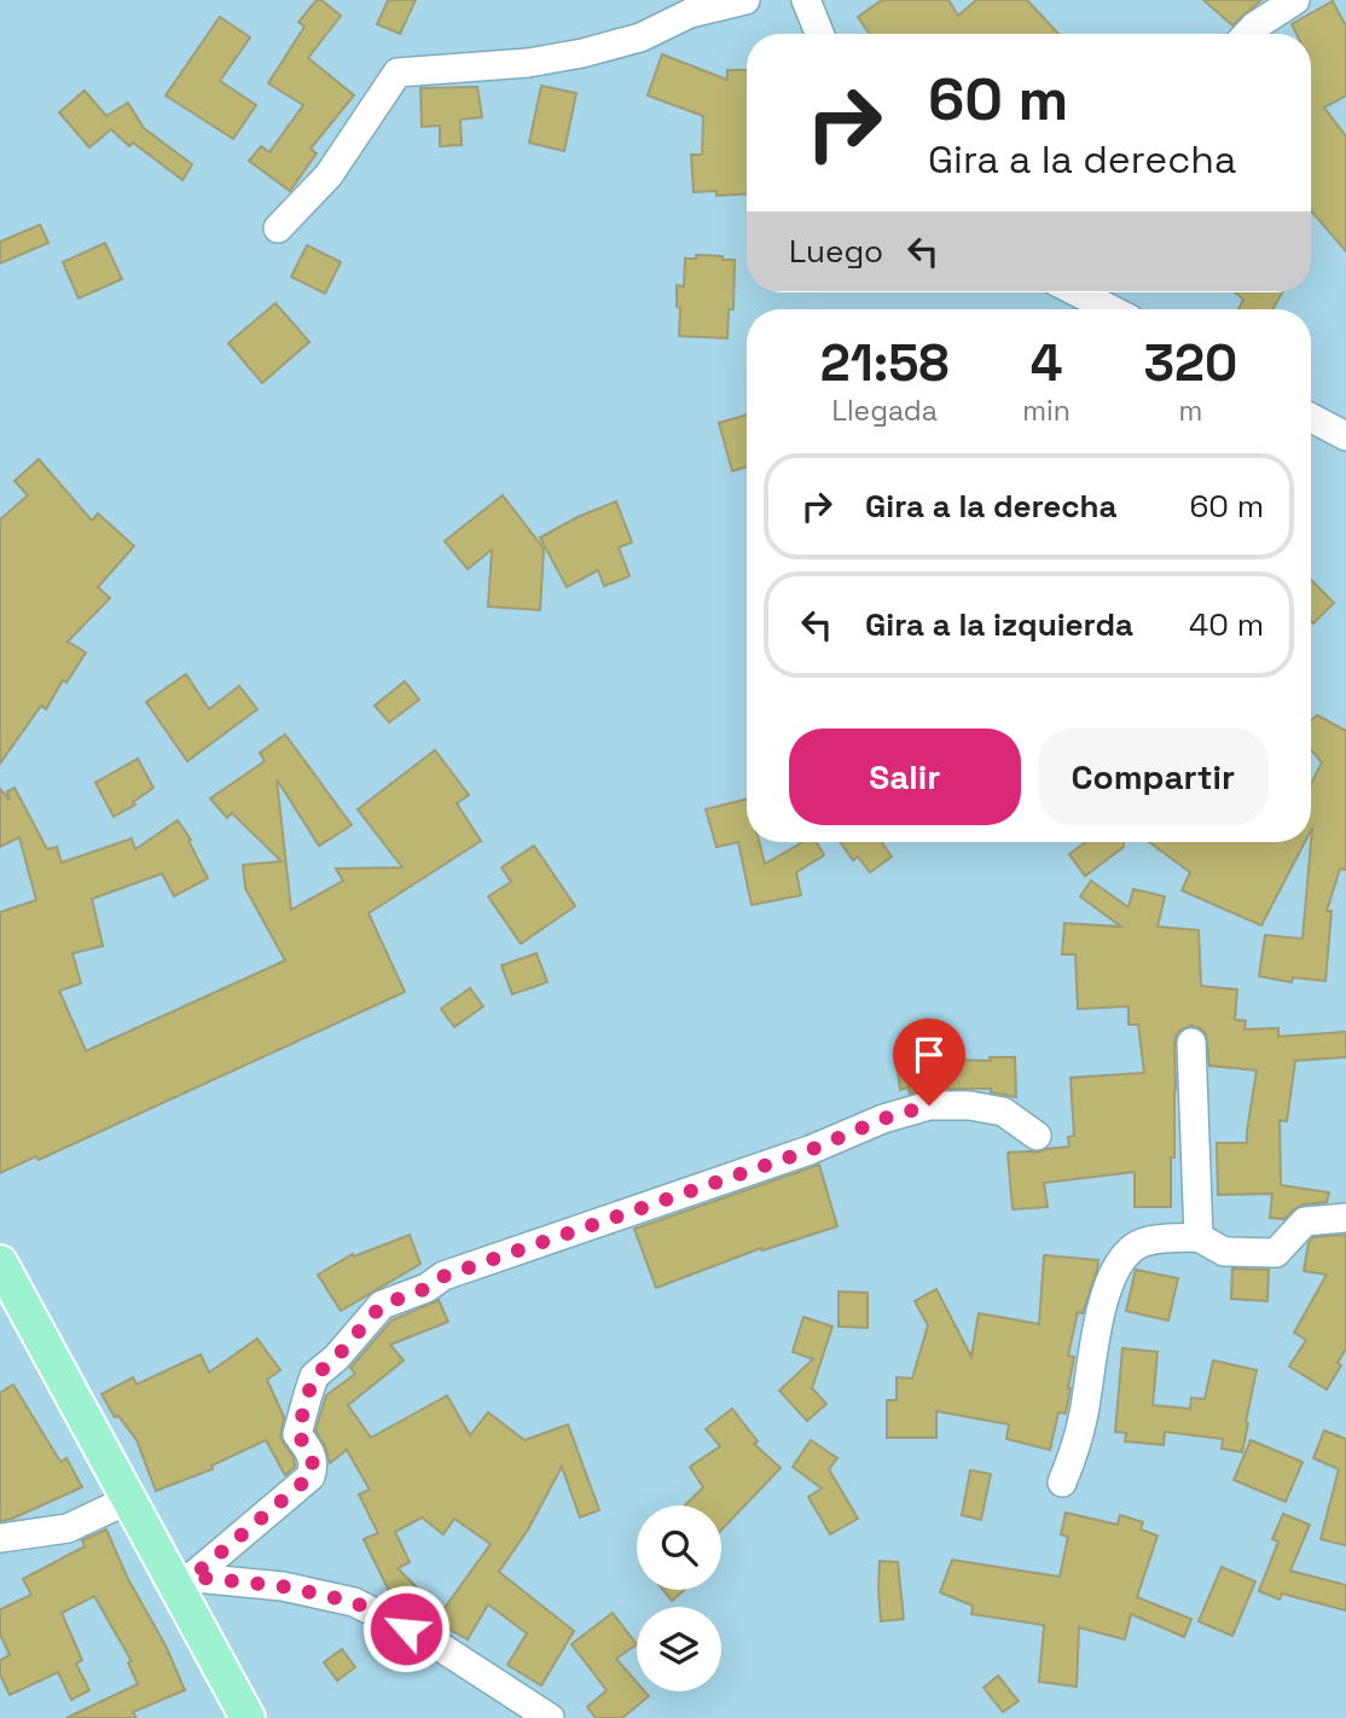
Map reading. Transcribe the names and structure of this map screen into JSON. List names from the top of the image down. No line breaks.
{"page":{"turn":["60 m","Gira a la derecha"],"then":"Luego","eta":["21:58","Llegada","4","min","320","m"],"list":[{"name":"Gira a la derecha","value":"60 m"},{"name":"Gira a la izquierda","value":"40 m"}],"buttons":["Salir","Compartir"]}}
